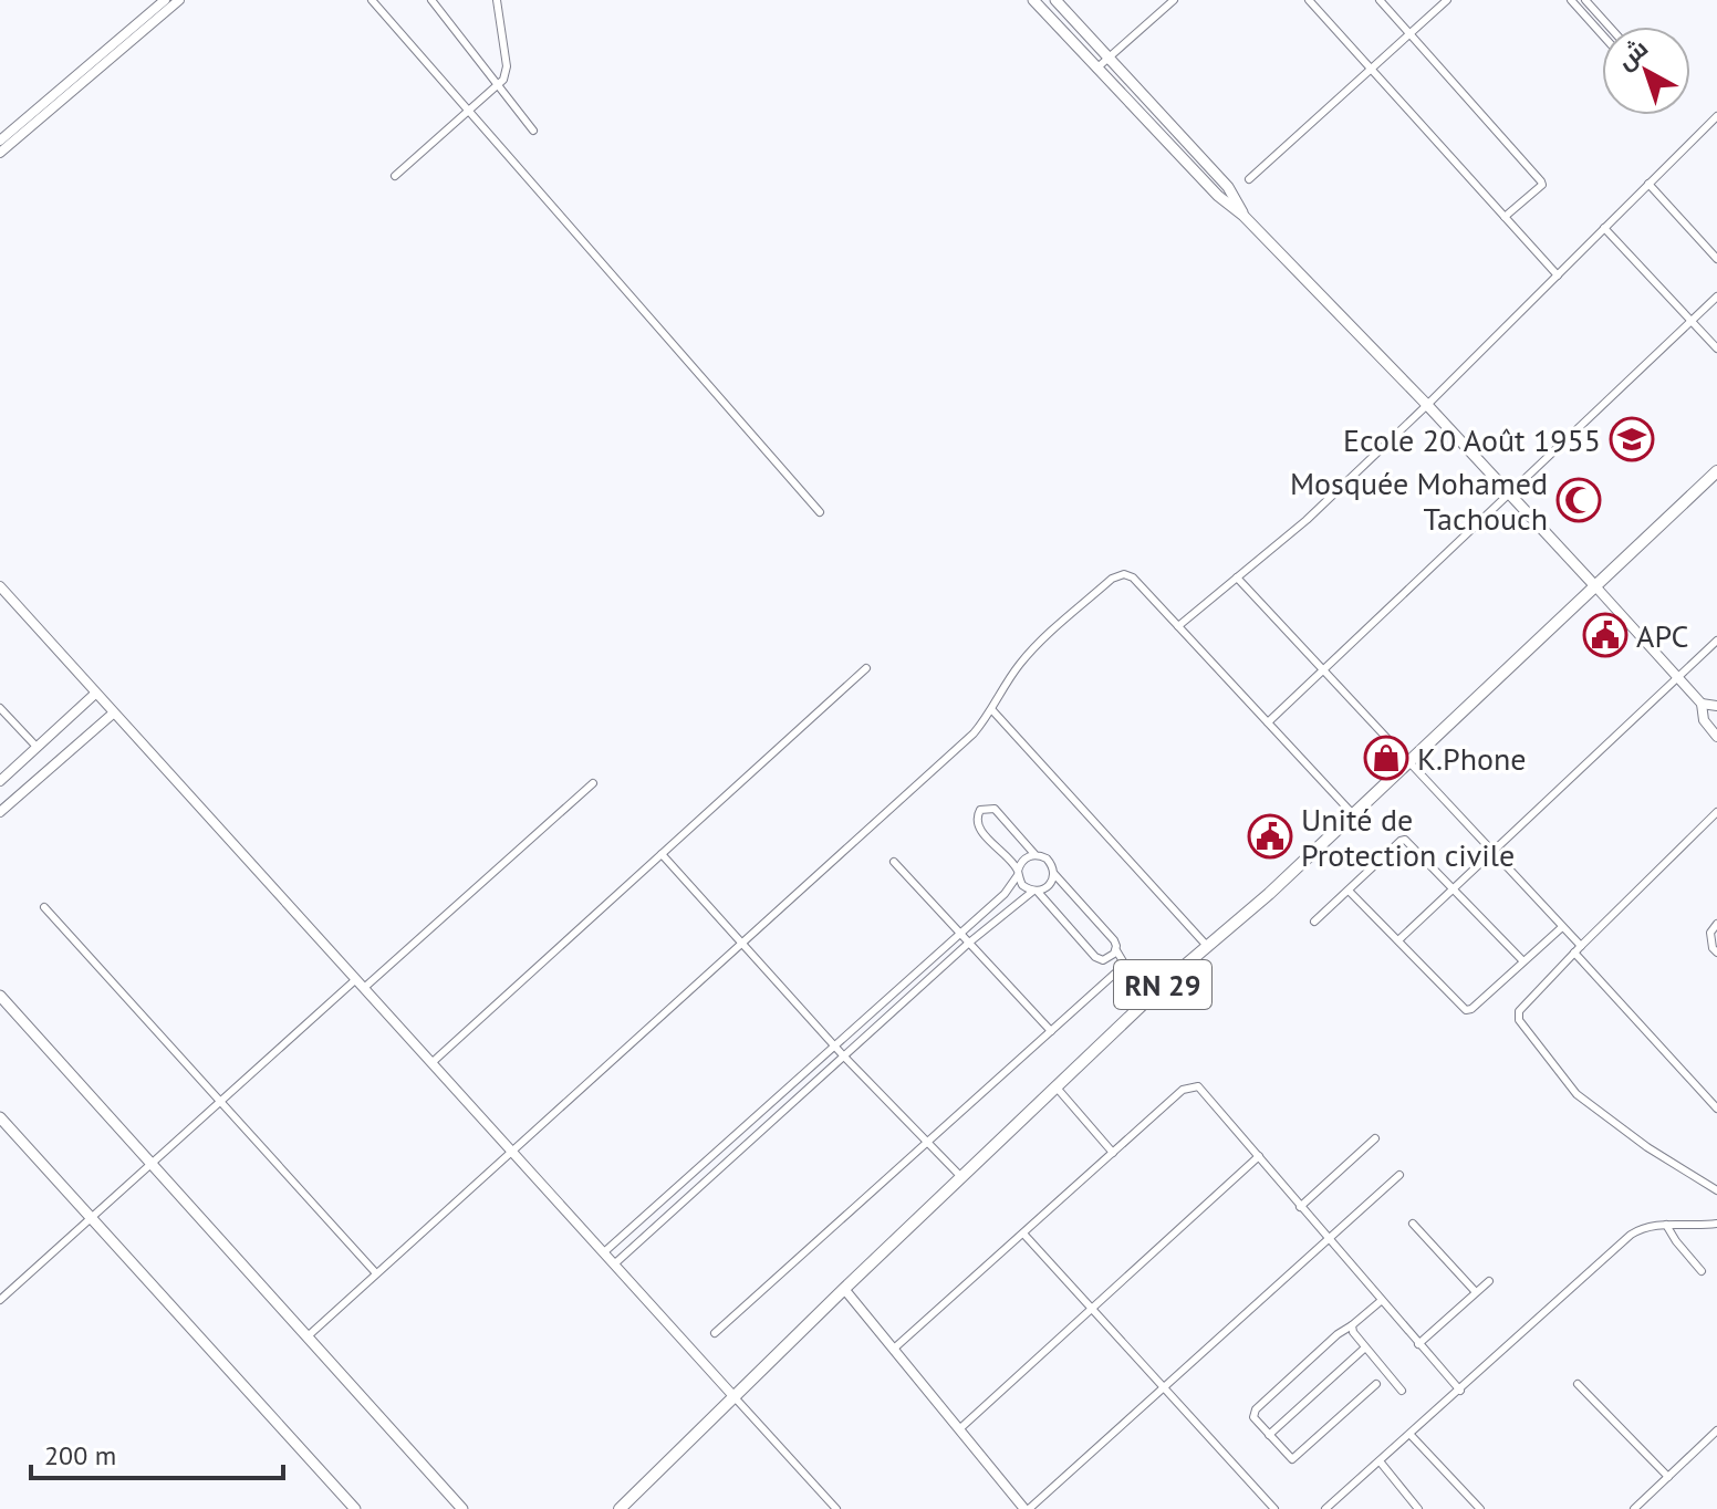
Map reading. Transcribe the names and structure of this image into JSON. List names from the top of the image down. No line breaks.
{"streets":{"main road":["RN 29"]},"places":{"school or university":["Ecole 20 Août 1955"],"mosque":["Mosquée Mohamed Tachouch"],"public building":["APC","Unité de Protection civile"],"shop":["K.Phone"]},"scale_bar":"200 m","north":"top left"}
